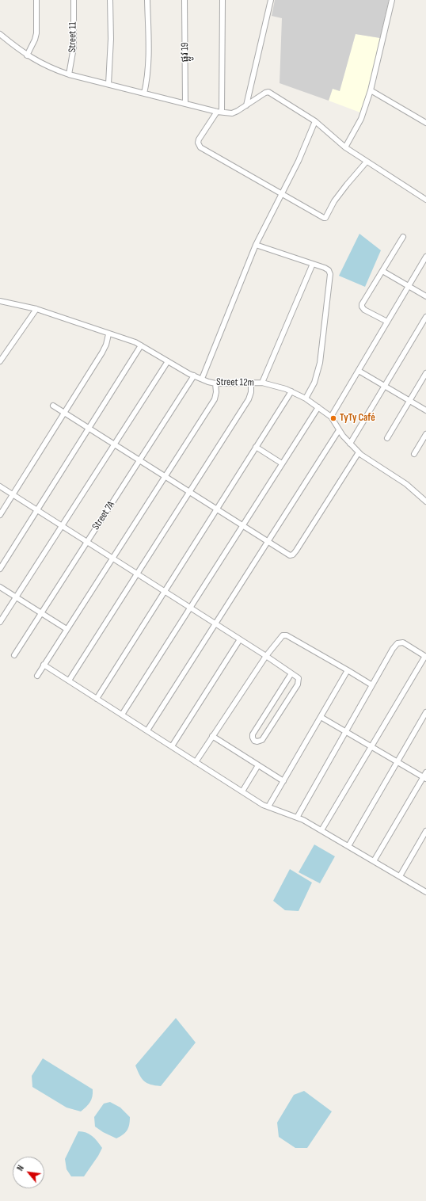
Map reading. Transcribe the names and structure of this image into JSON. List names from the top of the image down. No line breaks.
{"streets":{"street":["Street 11","ផ្លូវ 19","Street 12m","Street 7A"]},"crossings":[["Street 12m","Street 7A"]],"places":["TyTy Café"],"north":"top left"}
